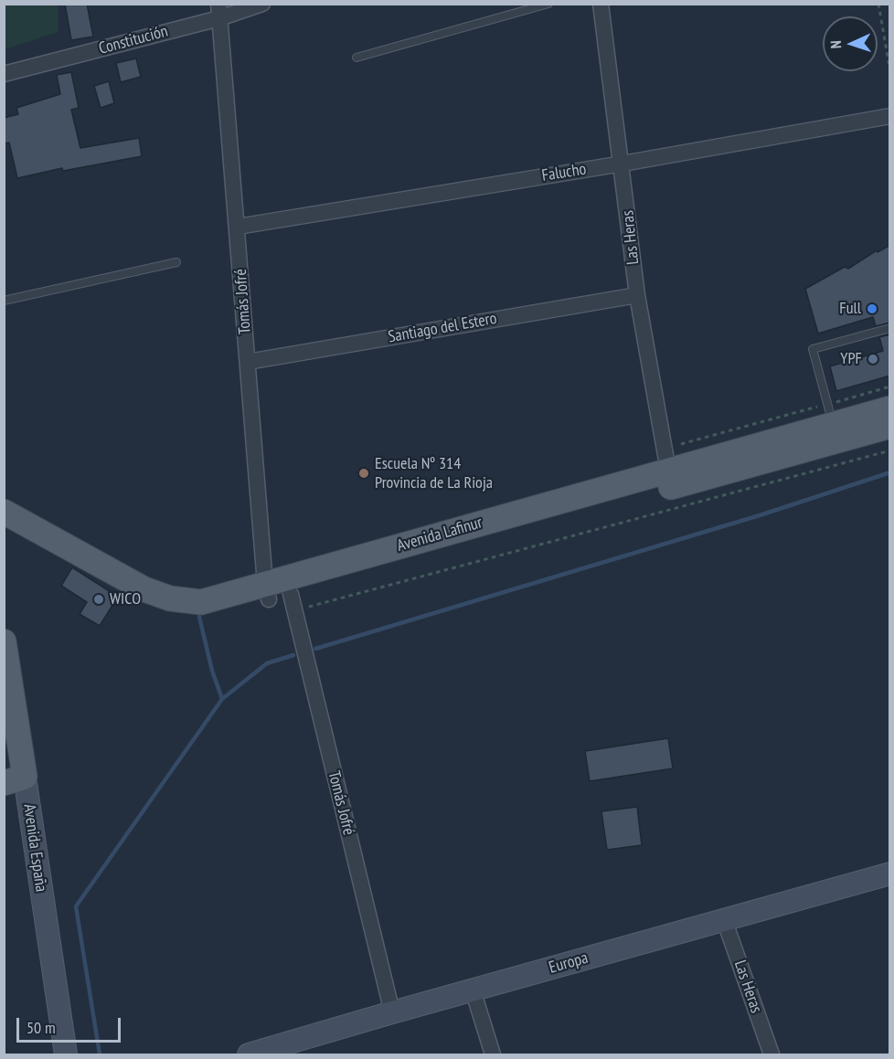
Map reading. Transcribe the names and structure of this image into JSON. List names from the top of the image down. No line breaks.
{"streets":{"main road":["Avenida Lafinur","Avenida España","Europa"],"street":["Constitución","Falucho","Las Heras","Tomás Jofré","Santiago del Estero"]},"crossings":[["Constitución","Tomás Jofré"],["Falucho","Las Heras"],["Falucho","Tomás Jofré"],["Las Heras","Santiago del Estero"],["Las Heras","Avenida Lafinur"],["Las Heras","Europa"],["Tomás Jofré","Santiago del Estero"],["Tomás Jofré","Avenida Lafinur"],["Tomás Jofré","Europa"]],"places":["Full","YPF","Escuela Nº 314 Provincia de La Rioja","WICO"],"scale_bar":"50 m","north":"left"}
